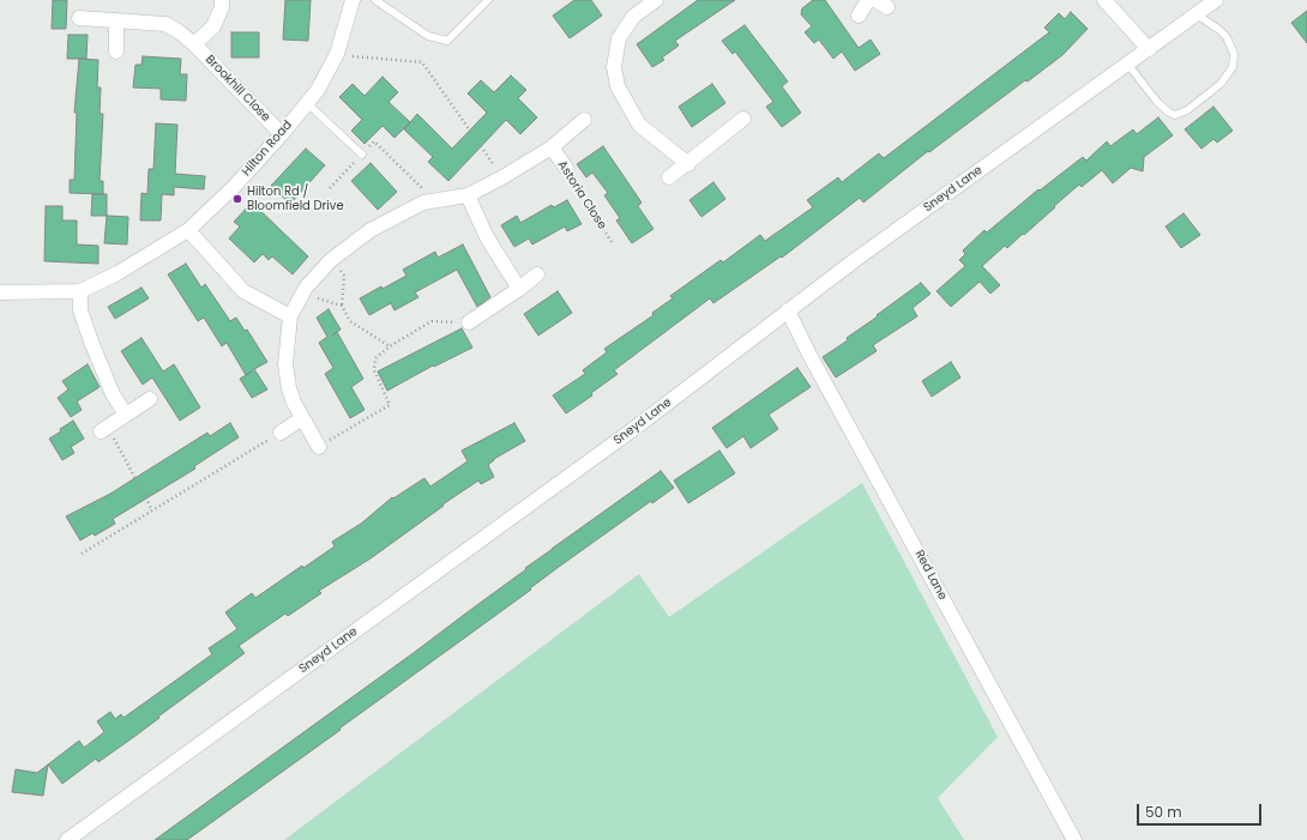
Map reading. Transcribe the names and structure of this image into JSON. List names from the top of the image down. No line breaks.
{"streets":{"street":["Brookhill Close","Hilton Road","Sneyd Lane","Astoria Close","Red Lane"]},"crossings":[["Brookhill Close","Hilton Road"],["Sneyd Lane","Red Lane"]],"places":["Hilton Rd / Bloomfield Drive"],"scale_bar":"50 m"}
